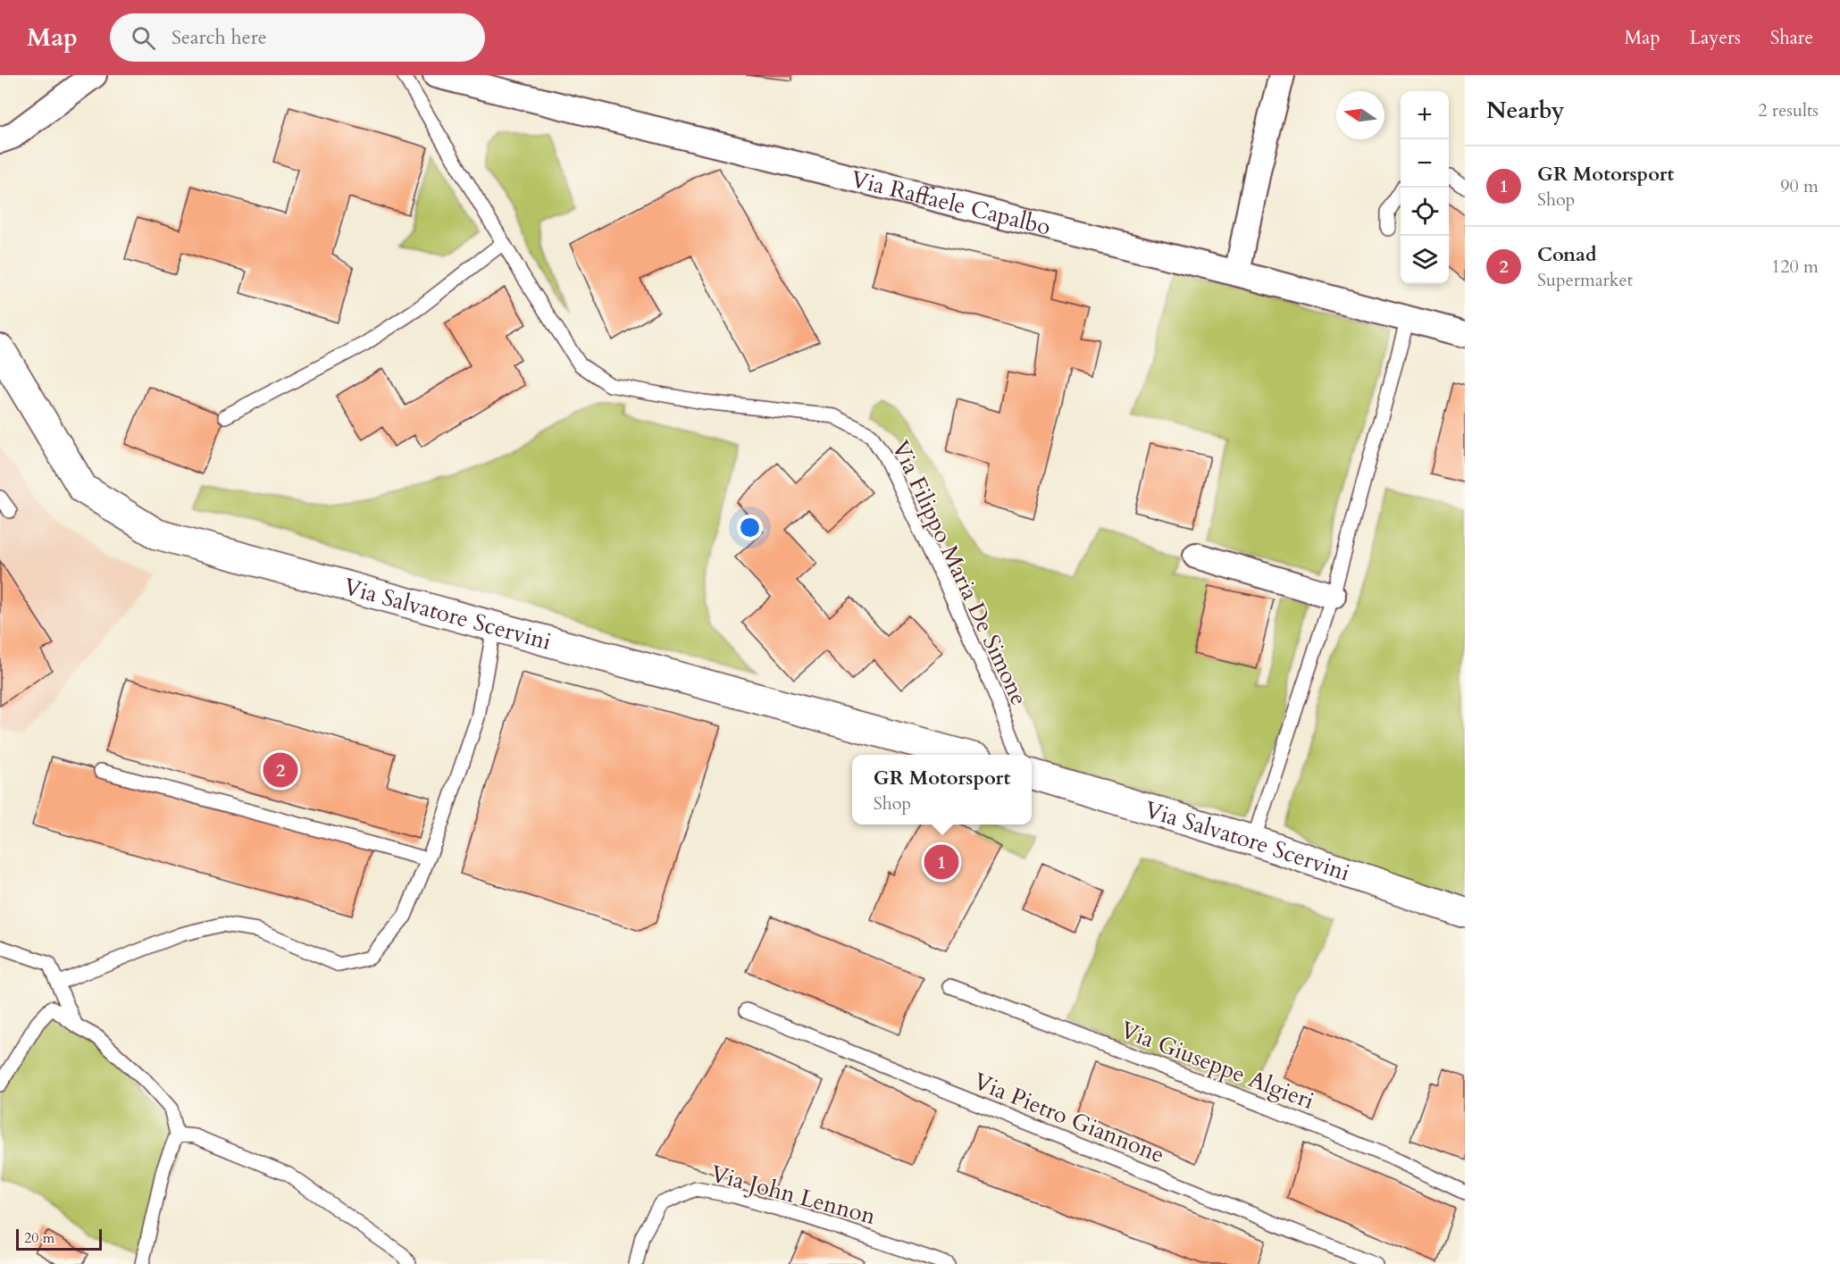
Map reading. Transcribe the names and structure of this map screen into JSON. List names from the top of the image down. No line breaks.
{"streets":{"main road":["Via Salvatore Scervini"],"street":["Via Raffaele Capalbo"],"lane":["Via Filippo Maria De Simone","Via Giuseppe Algieri","Via Pietro Giannone","Via John Lennon"]},"scale_bar":"20 m","north":"left","page":{"header":"Map","search":"Search here","nav":["Map","Layers","Share"],"heading":["Nearby","2 results"],"map_buttons":["+","−"],"list":[{"mark":"1","name":"GR Motorsport","note":"Shop","value":"90 m"},{"mark":"2","name":"Conad","note":"Supermarket","value":"120 m"}],"pins":["2","1"],"popup":["GR Motorsport","Shop"],"scale":"20 m"}}
